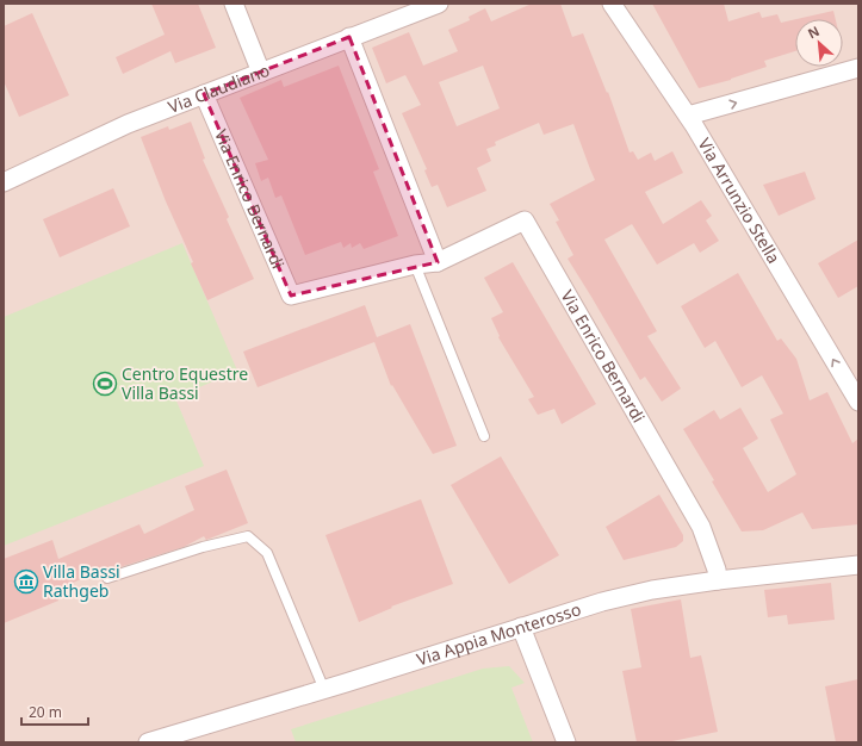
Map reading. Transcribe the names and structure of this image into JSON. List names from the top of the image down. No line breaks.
{"streets":{"street":["Via Claudiano","Via Enrico Bernardi","Via Arrunzio Stella","Via Appia Monterosso"]},"crossings":[["Via Claudiano","Via Enrico Bernardi"],["Via Enrico Bernardi","Via Appia Monterosso"]],"one_way":["Via Arrunzio Stella"],"places":{"sports":["Centro Equestre Villa Bassi"],"museum":["Villa Bassi Rathgeb"]},"scale_bar":"20 m","north":"top left"}
